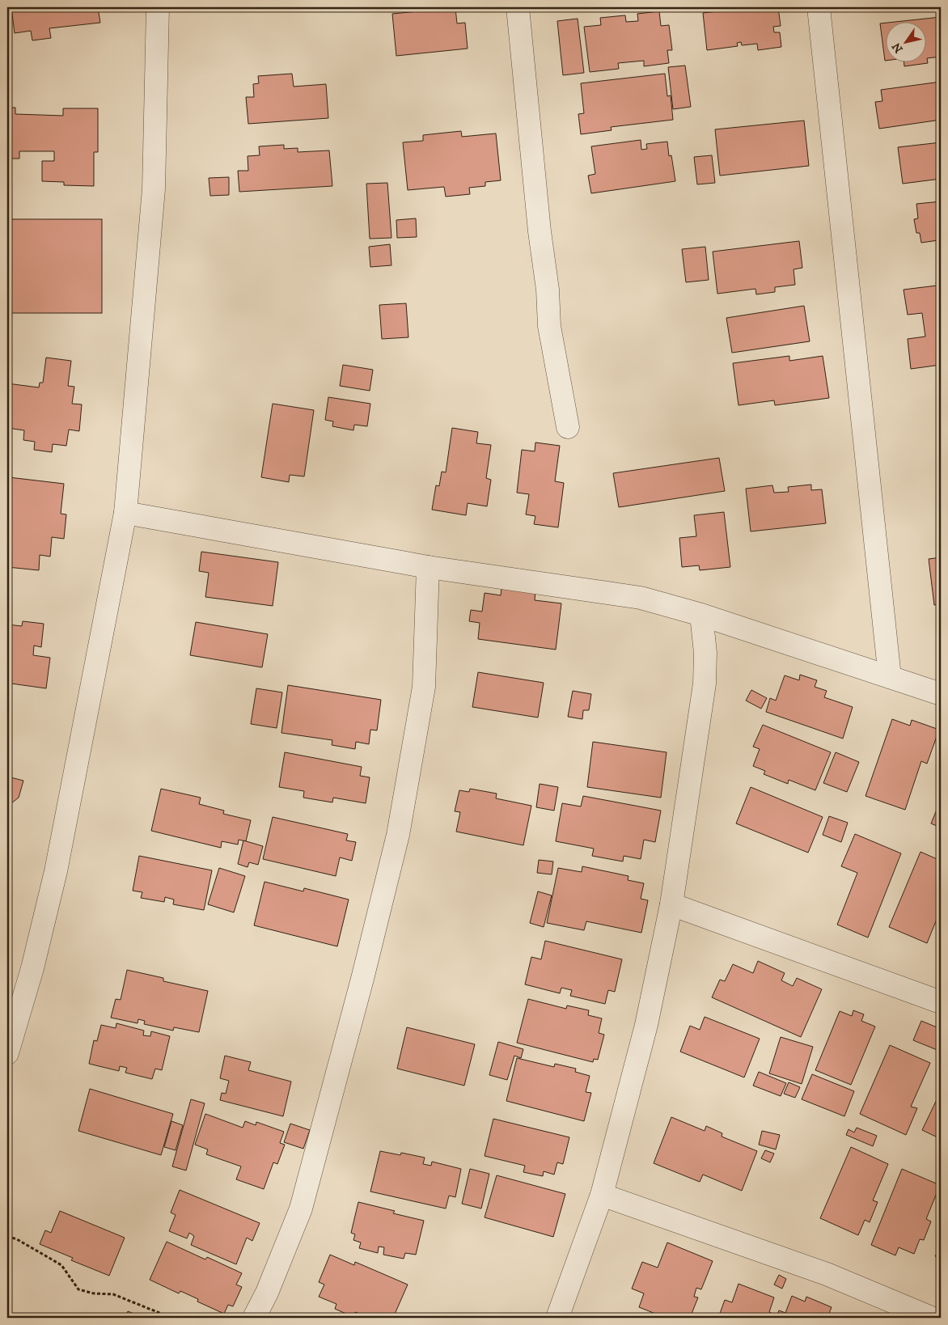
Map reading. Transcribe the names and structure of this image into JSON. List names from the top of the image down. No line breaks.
{"north":"bottom left"}
